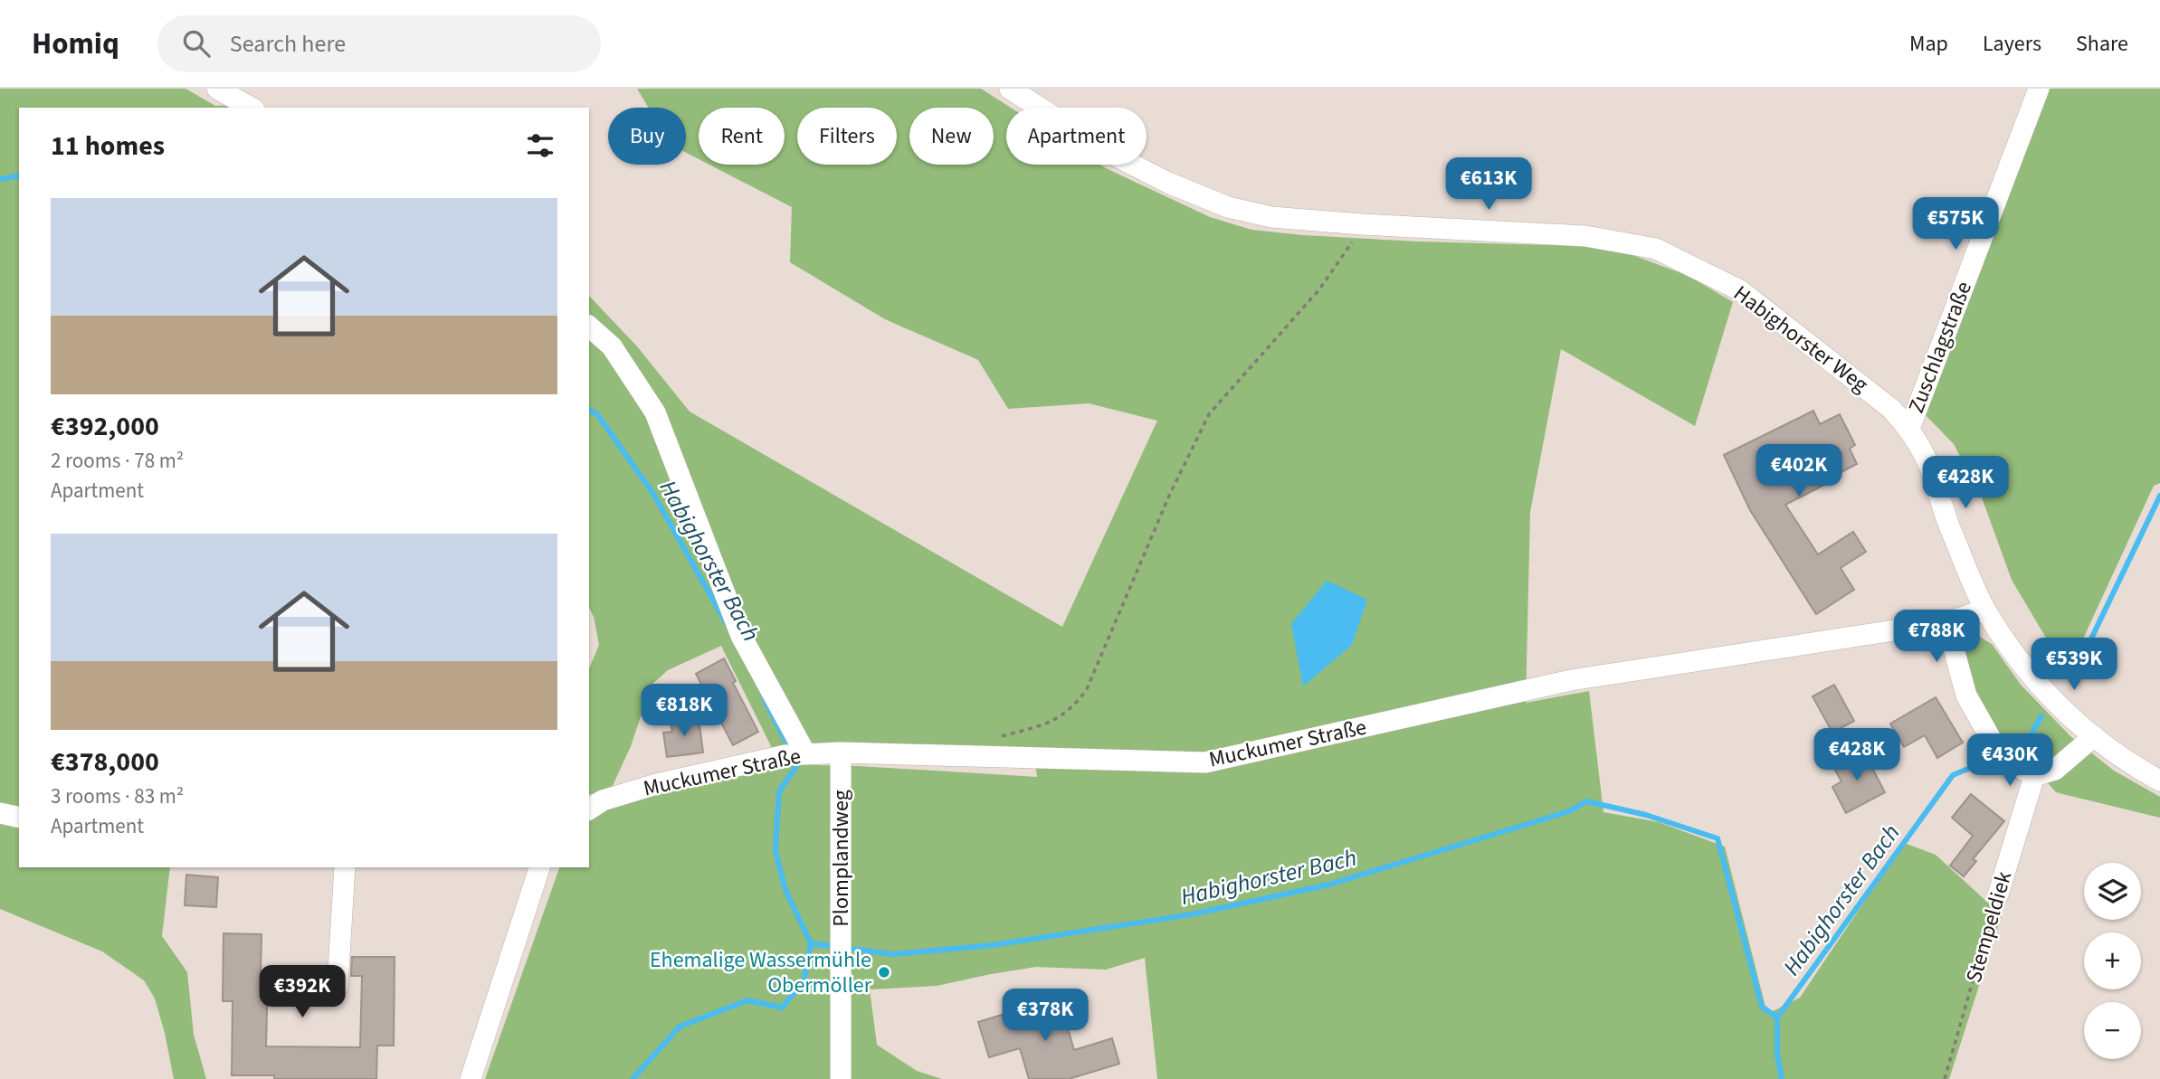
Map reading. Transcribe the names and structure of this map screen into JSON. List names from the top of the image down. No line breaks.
{"streets":{"street":["Habighorster Weg","Zuschlagstraße","Muckumer Straße","Plomplandweg","Stempeldiek"]},"crossings":[["Habighorster Weg","Zuschlagstraße"],["Habighorster Weg","Muckumer Straße"],["Muckumer Straße","Plomplandweg"]],"water":["Habighorster Bach"],"places":["Ehemalige Wassermühle Obermöller"],"page":{"header":"Homiq","search":"Search here","nav":["Map","Layers","Share"],"chip":["Buy","Rent","Filters","New","Apartment"],"heading":"11 homes","price":["€613K","€575K","€402K","€428K","€788K","€539K","€818K","€428K","€430K","€392K","€378K"],"list":[{"name":"€392,000","note":"2 rooms · 78 m² · Apartment"},{"name":"€378,000","note":"3 rooms · 83 m² · Apartment"}],"map_buttons":["+","−"]}}
